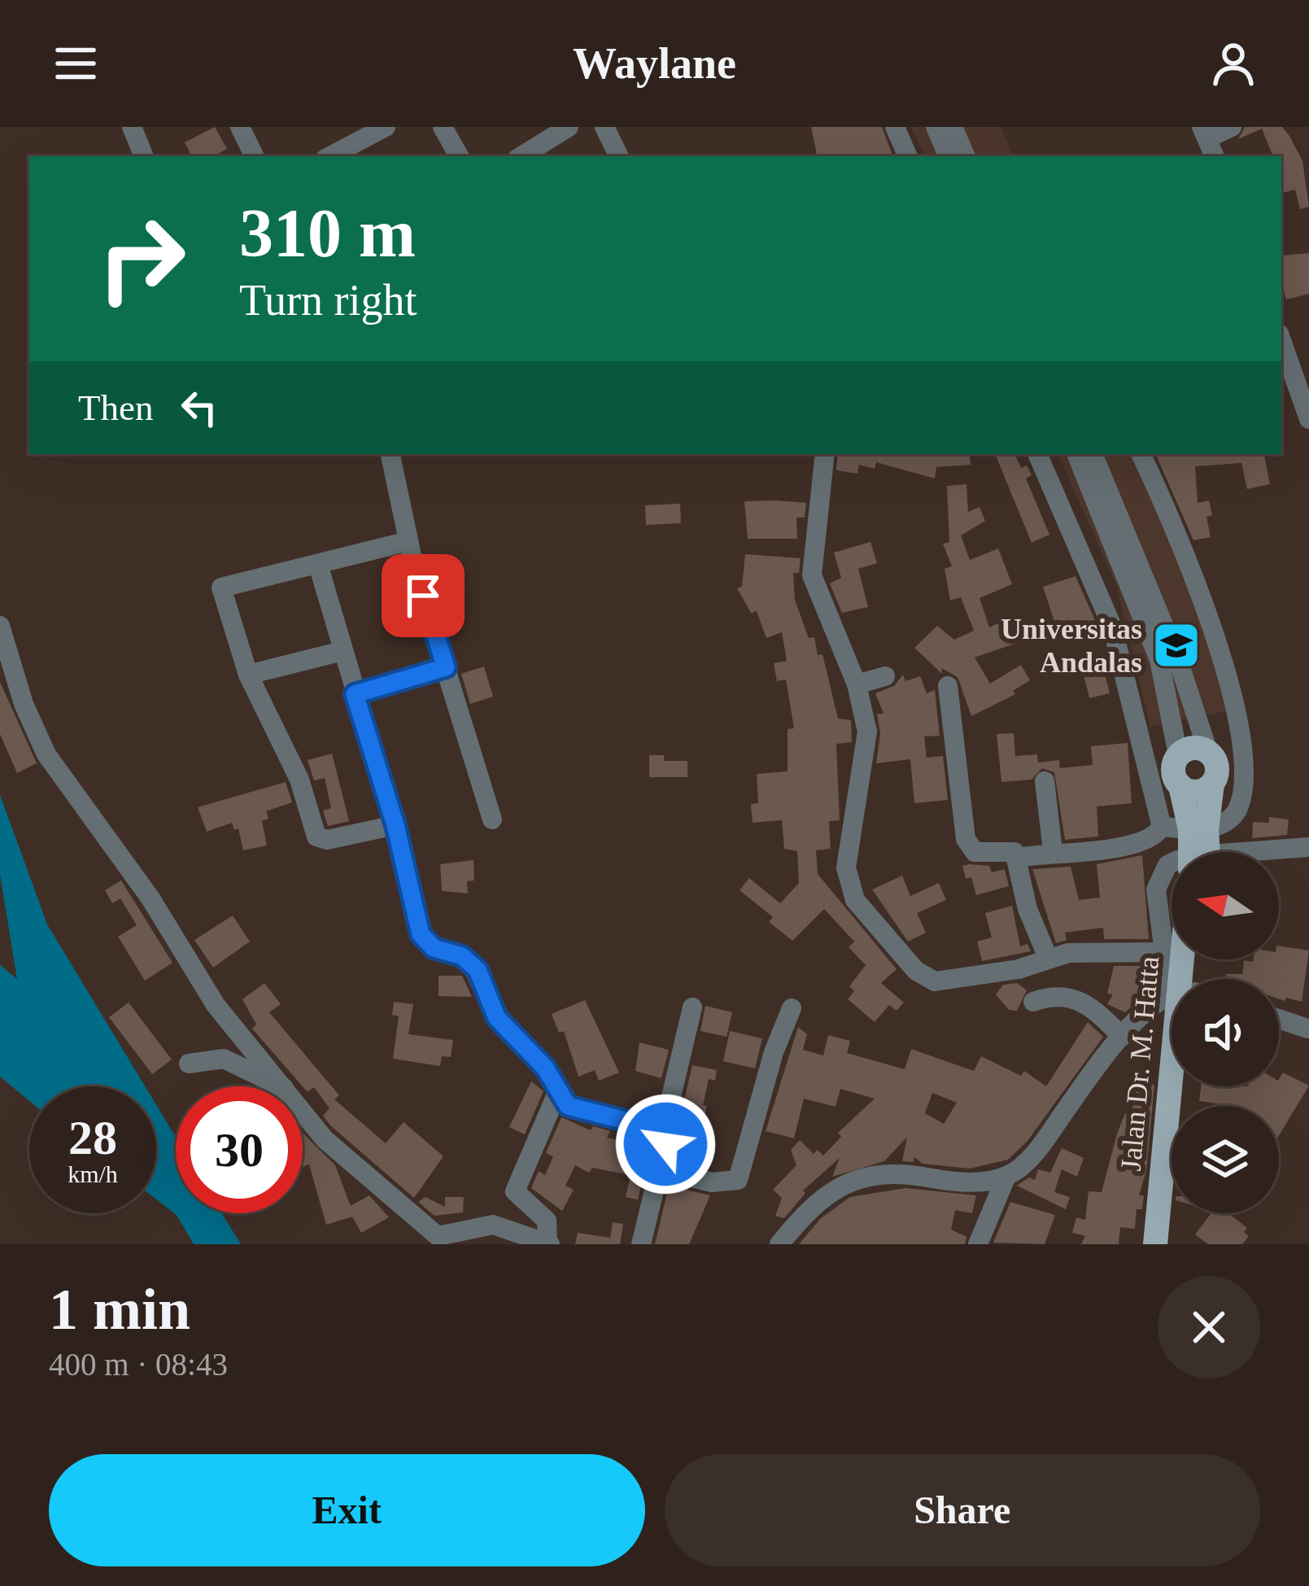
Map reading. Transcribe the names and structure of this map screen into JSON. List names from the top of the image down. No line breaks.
{"streets":{"main road":["Jalan Dr. M. Hatta"]},"places":{"school or university":["Universitas Andalas"]},"north":"left","page":{"header":"Waylane","turn":["310 m","Turn right"],"then":"Then","speed":"28 km/h","limit":"30","heading":["1 min","400 m · 08:43"],"buttons":["Exit","Share"]}}
